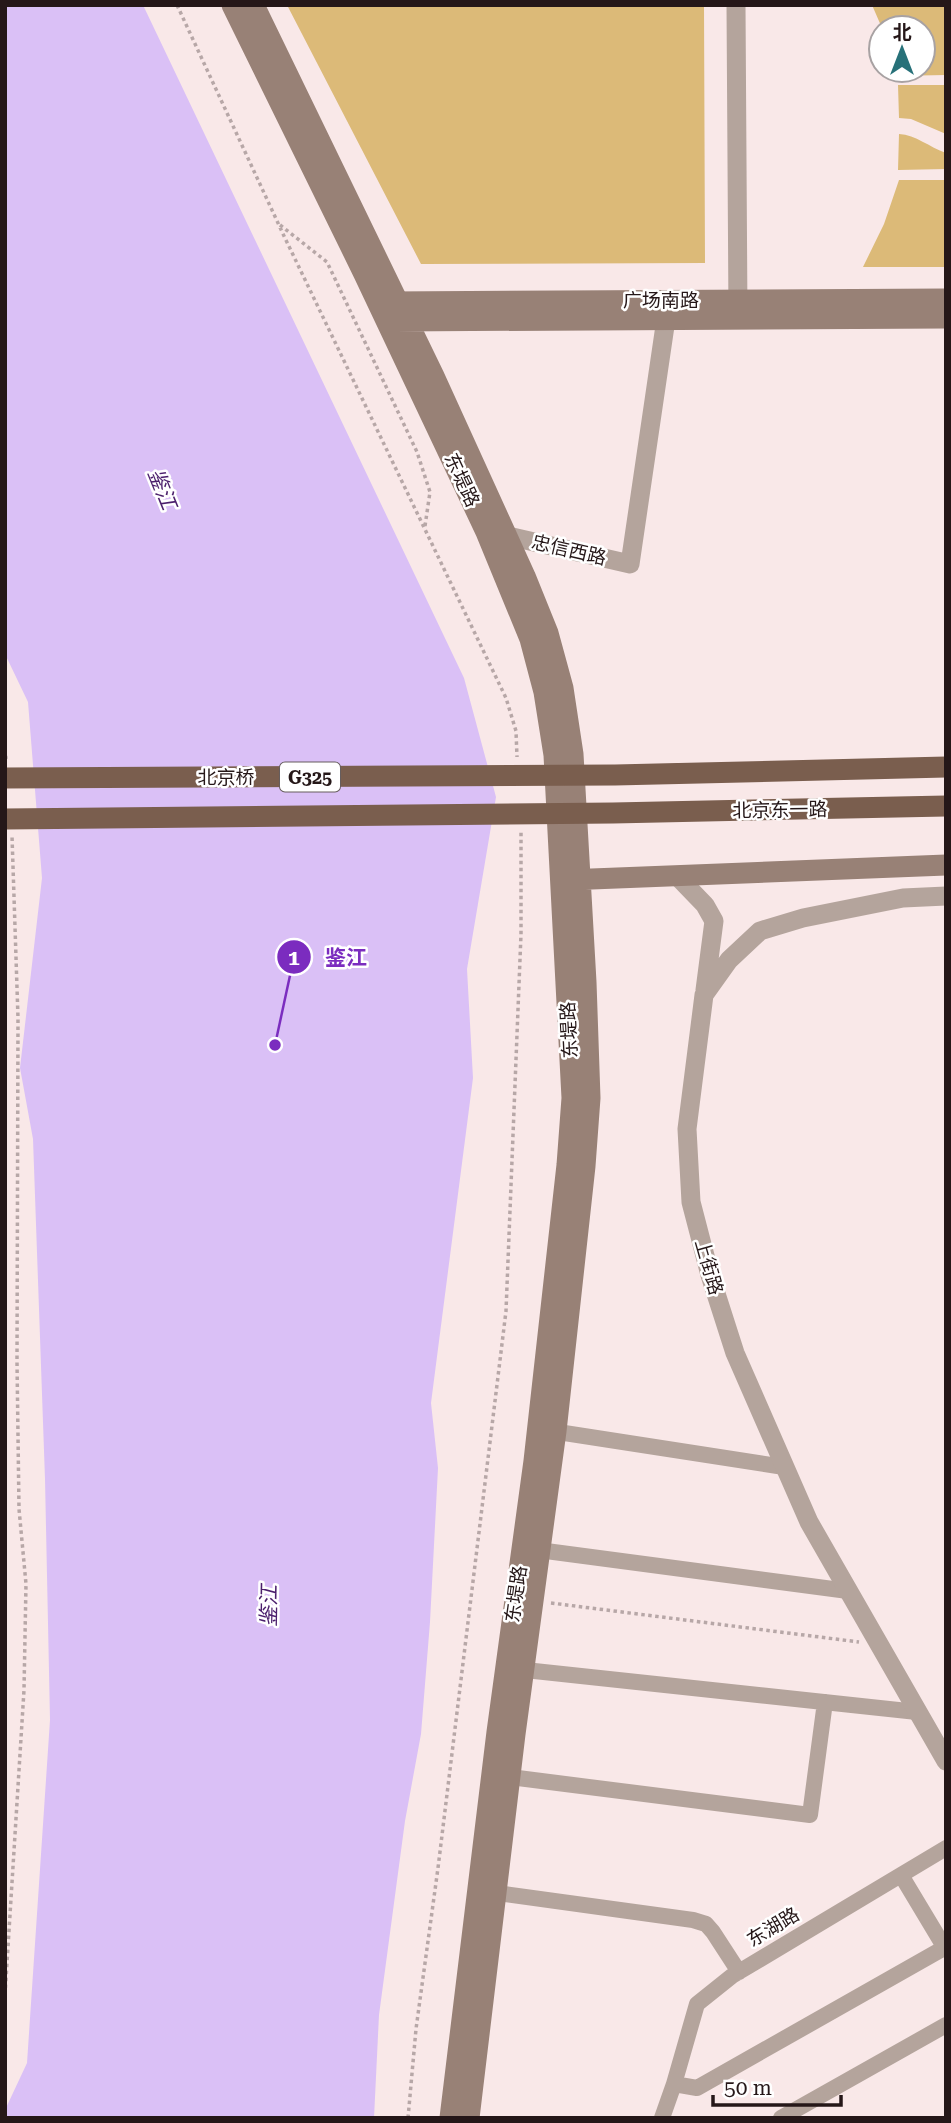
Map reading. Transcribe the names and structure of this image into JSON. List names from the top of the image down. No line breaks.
{"streets":{"highway":["北京桥","G325","北京东一路"],"main road":["广场南路","东堤路"],"street":["忠信西路","上街路","东湖路"]},"crossings":[["广场南路","东堤路"],["广场南路","忠信西路"],["东堤路","忠信西路"],["北京桥","北京东一路"]],"water":["鉴江"],"places":["鉴江"],"scale_bar":"50 m","north":"top"}
